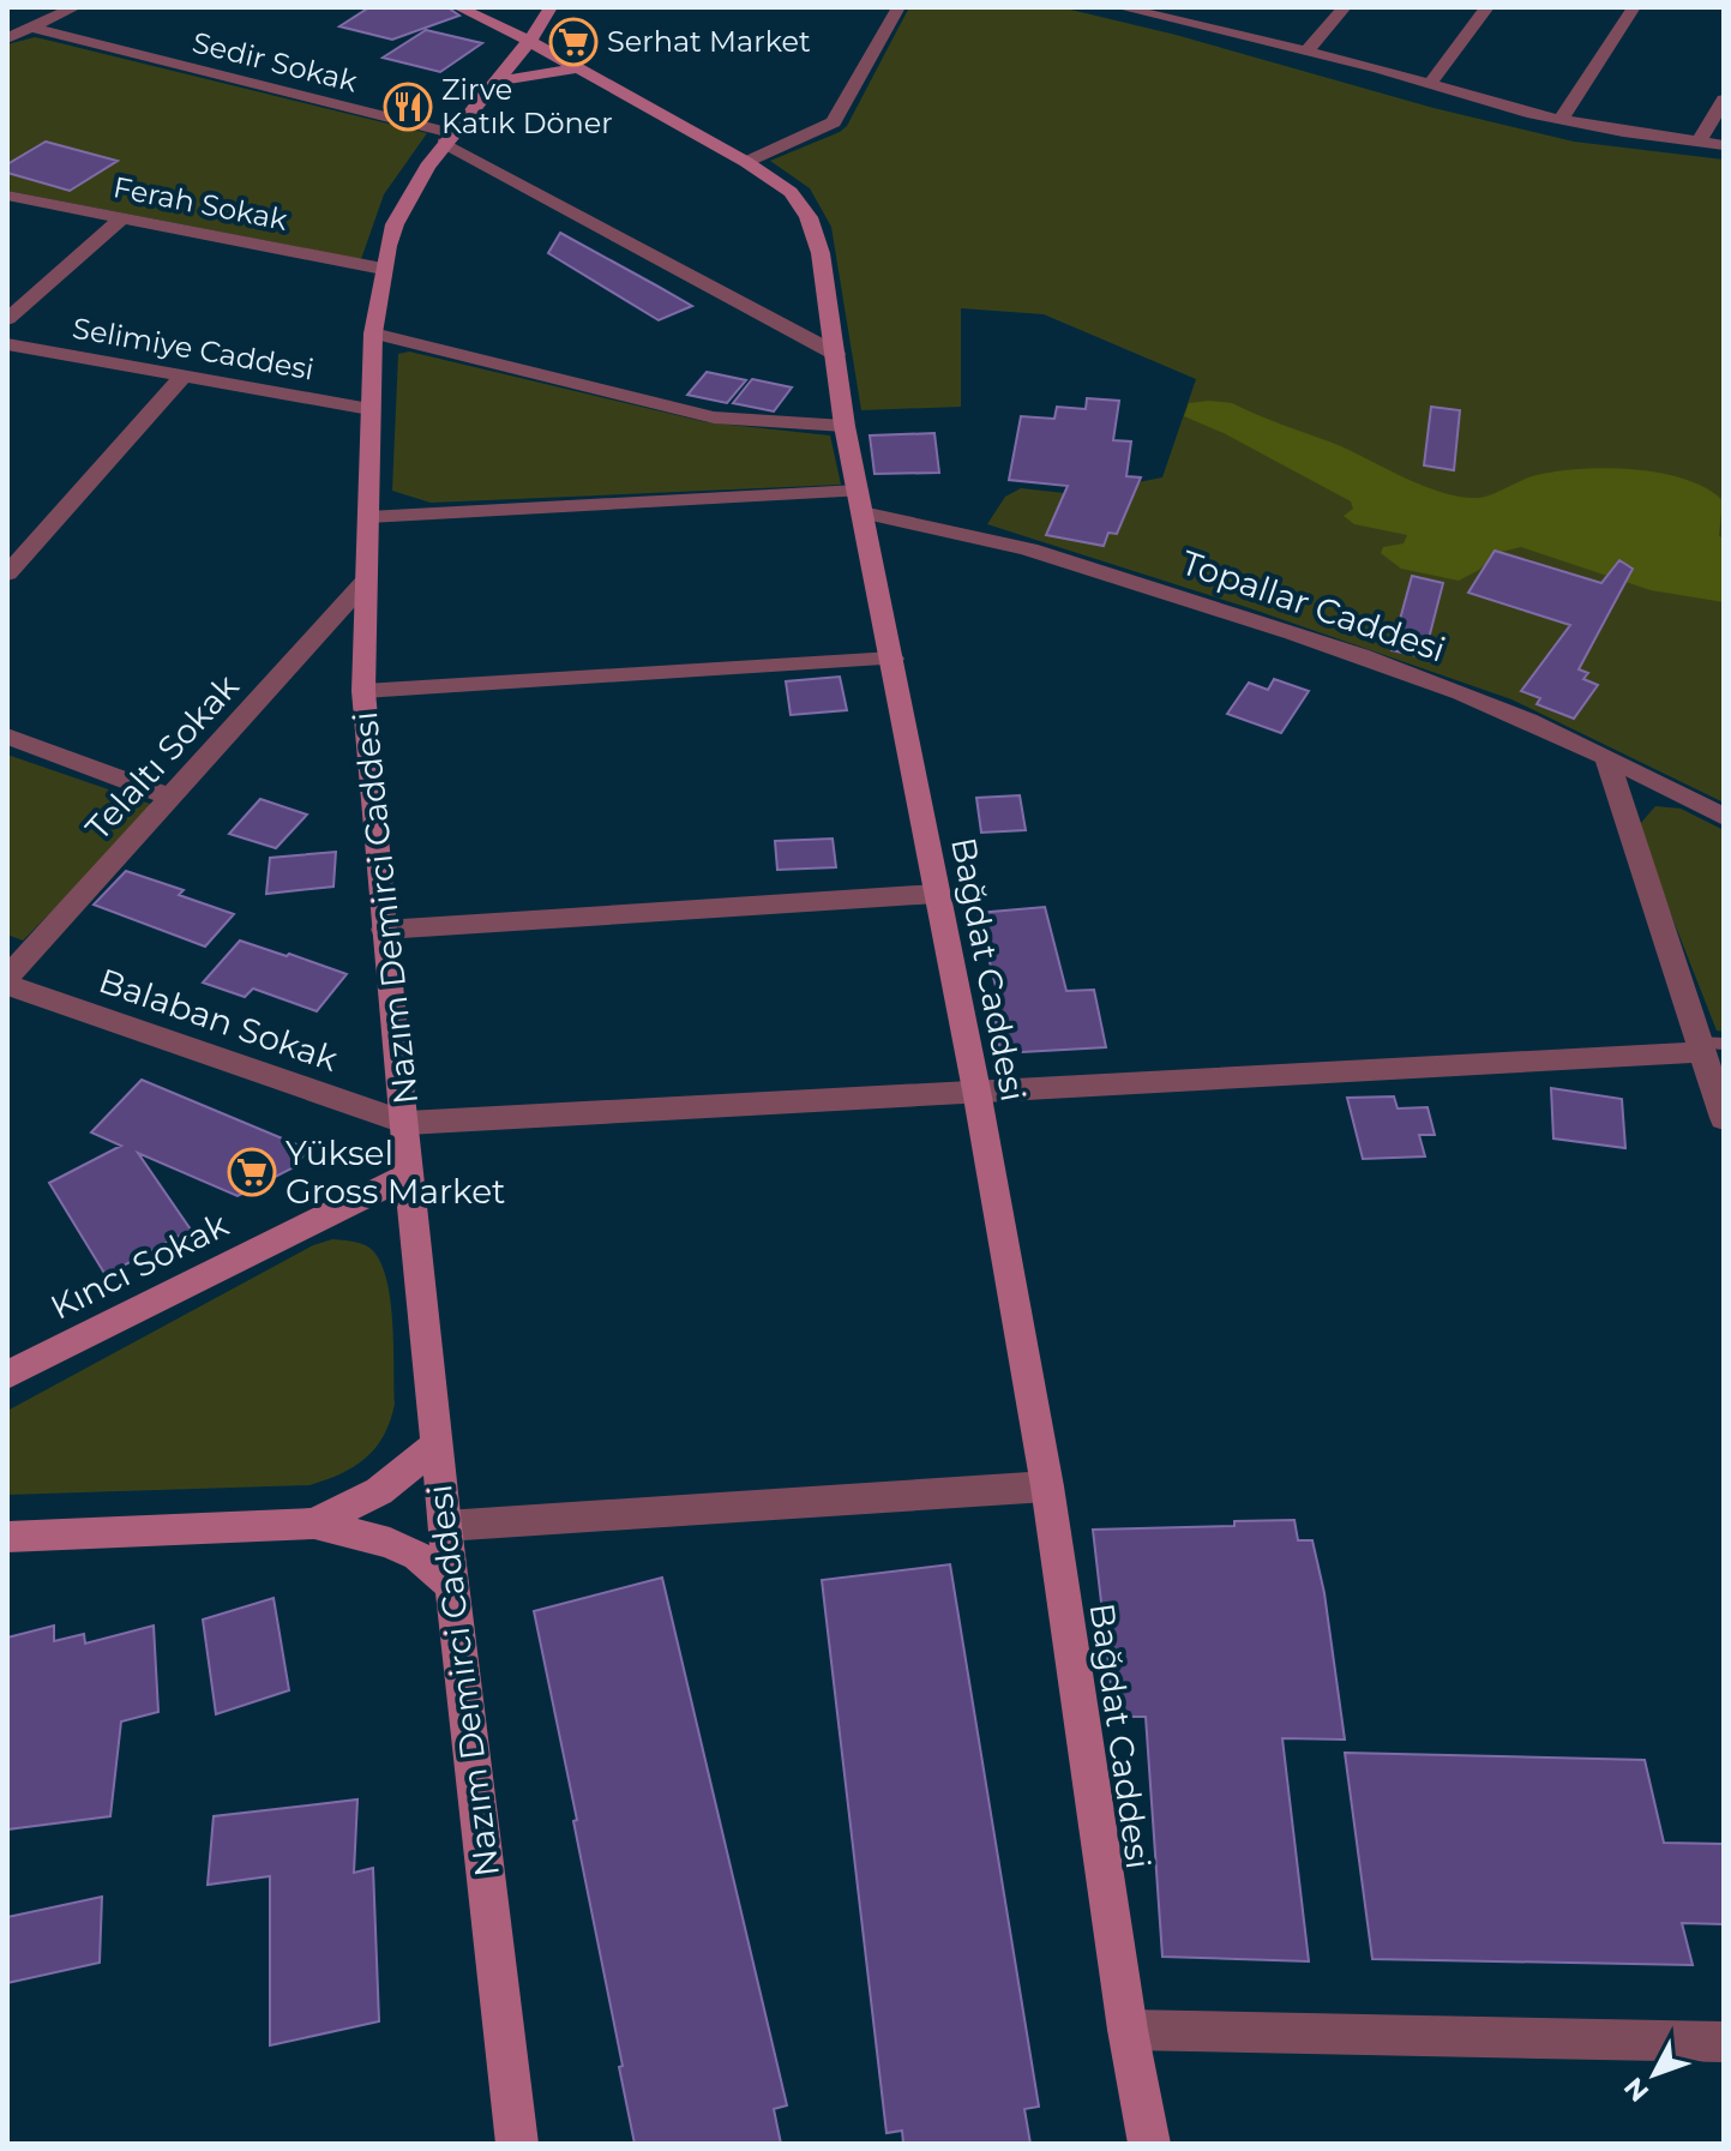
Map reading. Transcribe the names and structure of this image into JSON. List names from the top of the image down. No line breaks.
{"streets":{"main road":["Nazım Demirci Caddesi","Bağdat Caddesi","Kıncı Sokak"],"street":["Sedir Sokak","Ferah Sokak","Selimiye Caddesi","Topallar Caddesi","Telaltı Sokak","Balaban Sokak"]},"crossings":[["Sedir Sokak","Nazım Demirci Caddesi"],["Sedir Sokak","Bağdat Caddesi"],["Ferah Sokak","Nazım Demirci Caddesi"],["Selimiye Caddesi","Nazım Demirci Caddesi"],["Topallar Caddesi","Nazım Demirci Caddesi"],["Topallar Caddesi","Bağdat Caddesi"],["Telaltı Sokak","Nazım Demirci Caddesi"],["Telaltı Sokak","Balaban Sokak"],["Nazım Demirci Caddesi","Bağdat Caddesi"],["Nazım Demirci Caddesi","Balaban Sokak"],["Nazım Demirci Caddesi","Kıncı Sokak"]],"places":{"supermarket":["Serhat Market","Yüksel Gross Market"],"restaurant":["Zirve Katık Döner"]},"north":"bottom left"}
